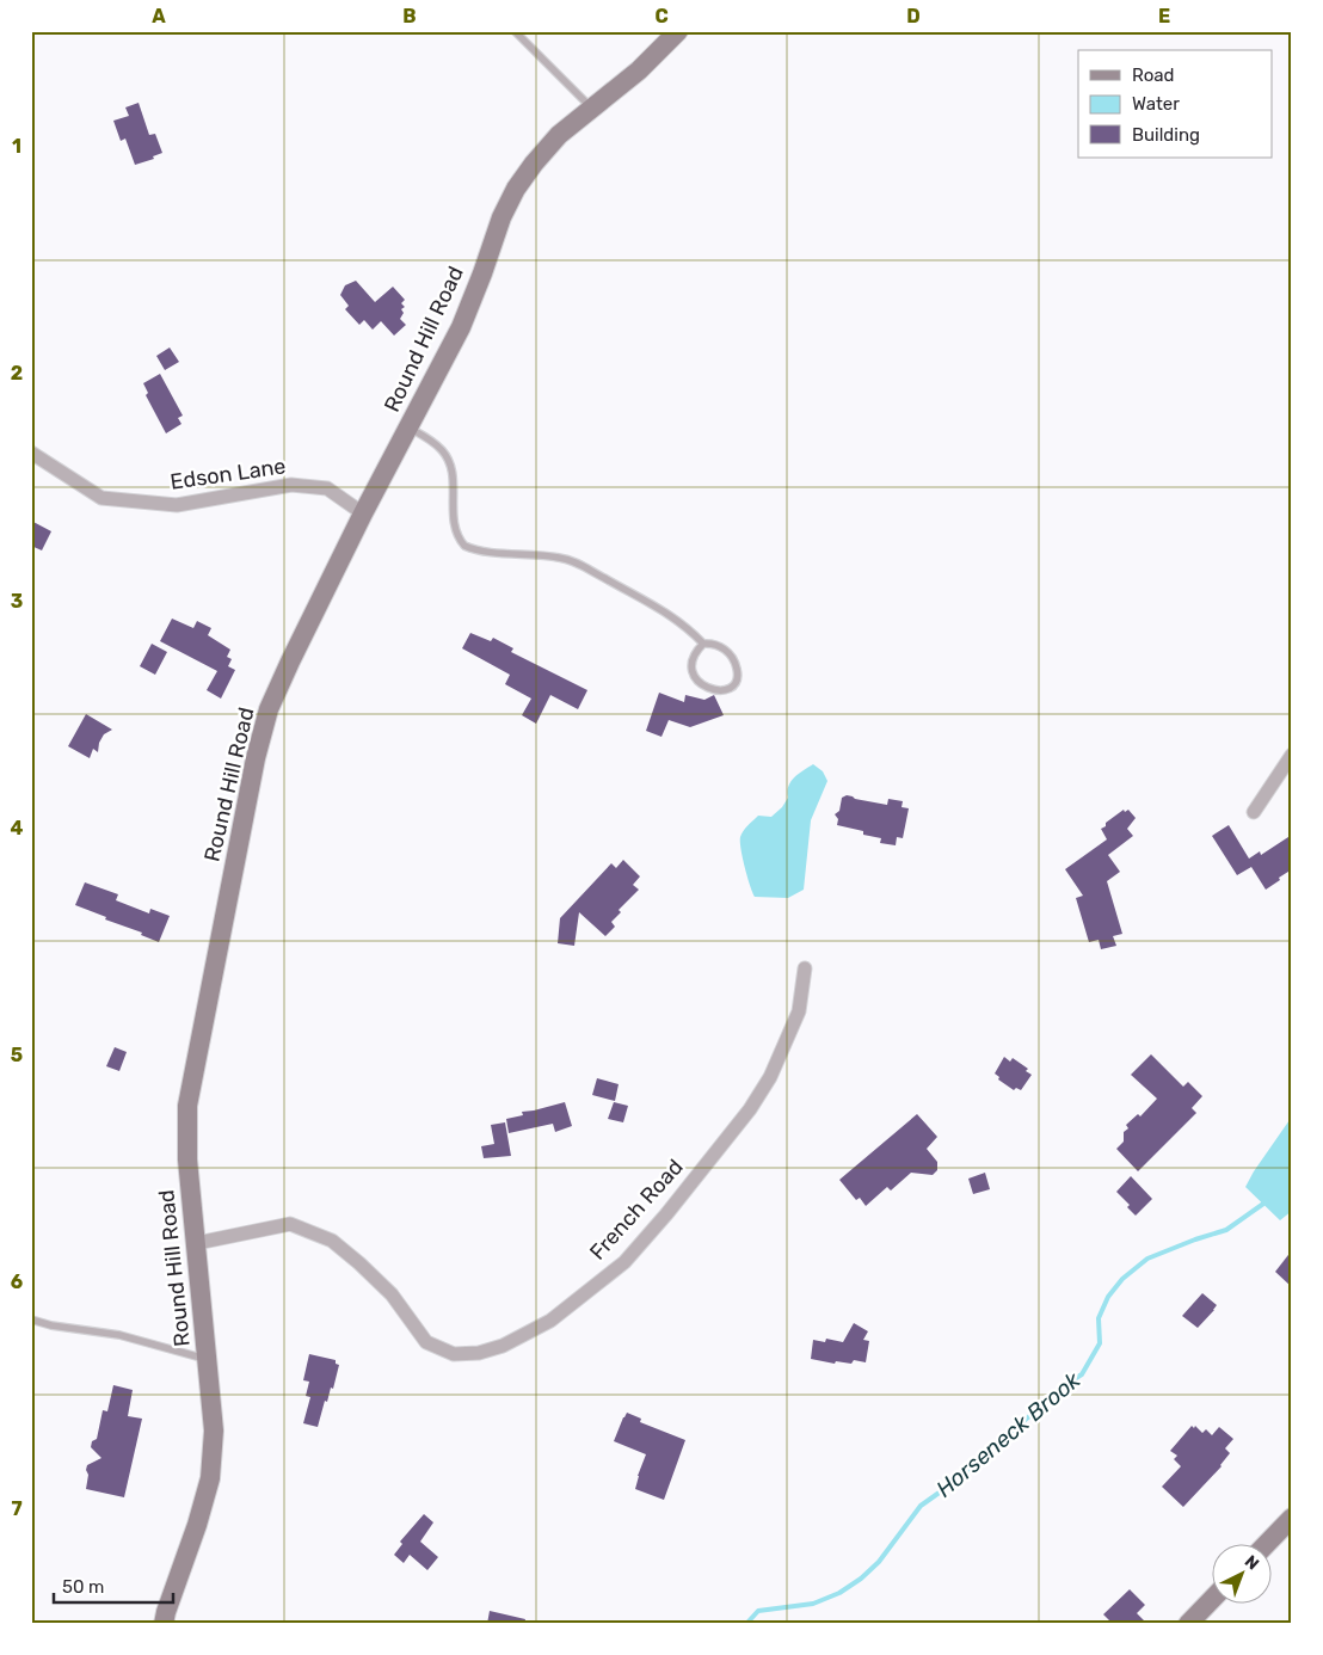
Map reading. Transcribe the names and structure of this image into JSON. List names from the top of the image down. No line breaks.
{"streets":{"street":["Round Hill Road","Edson Lane","French Road"]},"crossings":[["Round Hill Road","Edson Lane"],["Round Hill Road","French Road"]],"water":["Horseneck Brook"],"legend":["Road","Water","Building"],"scale_bar":"50 m","north":"top right","grid":{"columns":["A","B","C","D","E"],"rows":["1","2","3","4","5","6","7"]}}
